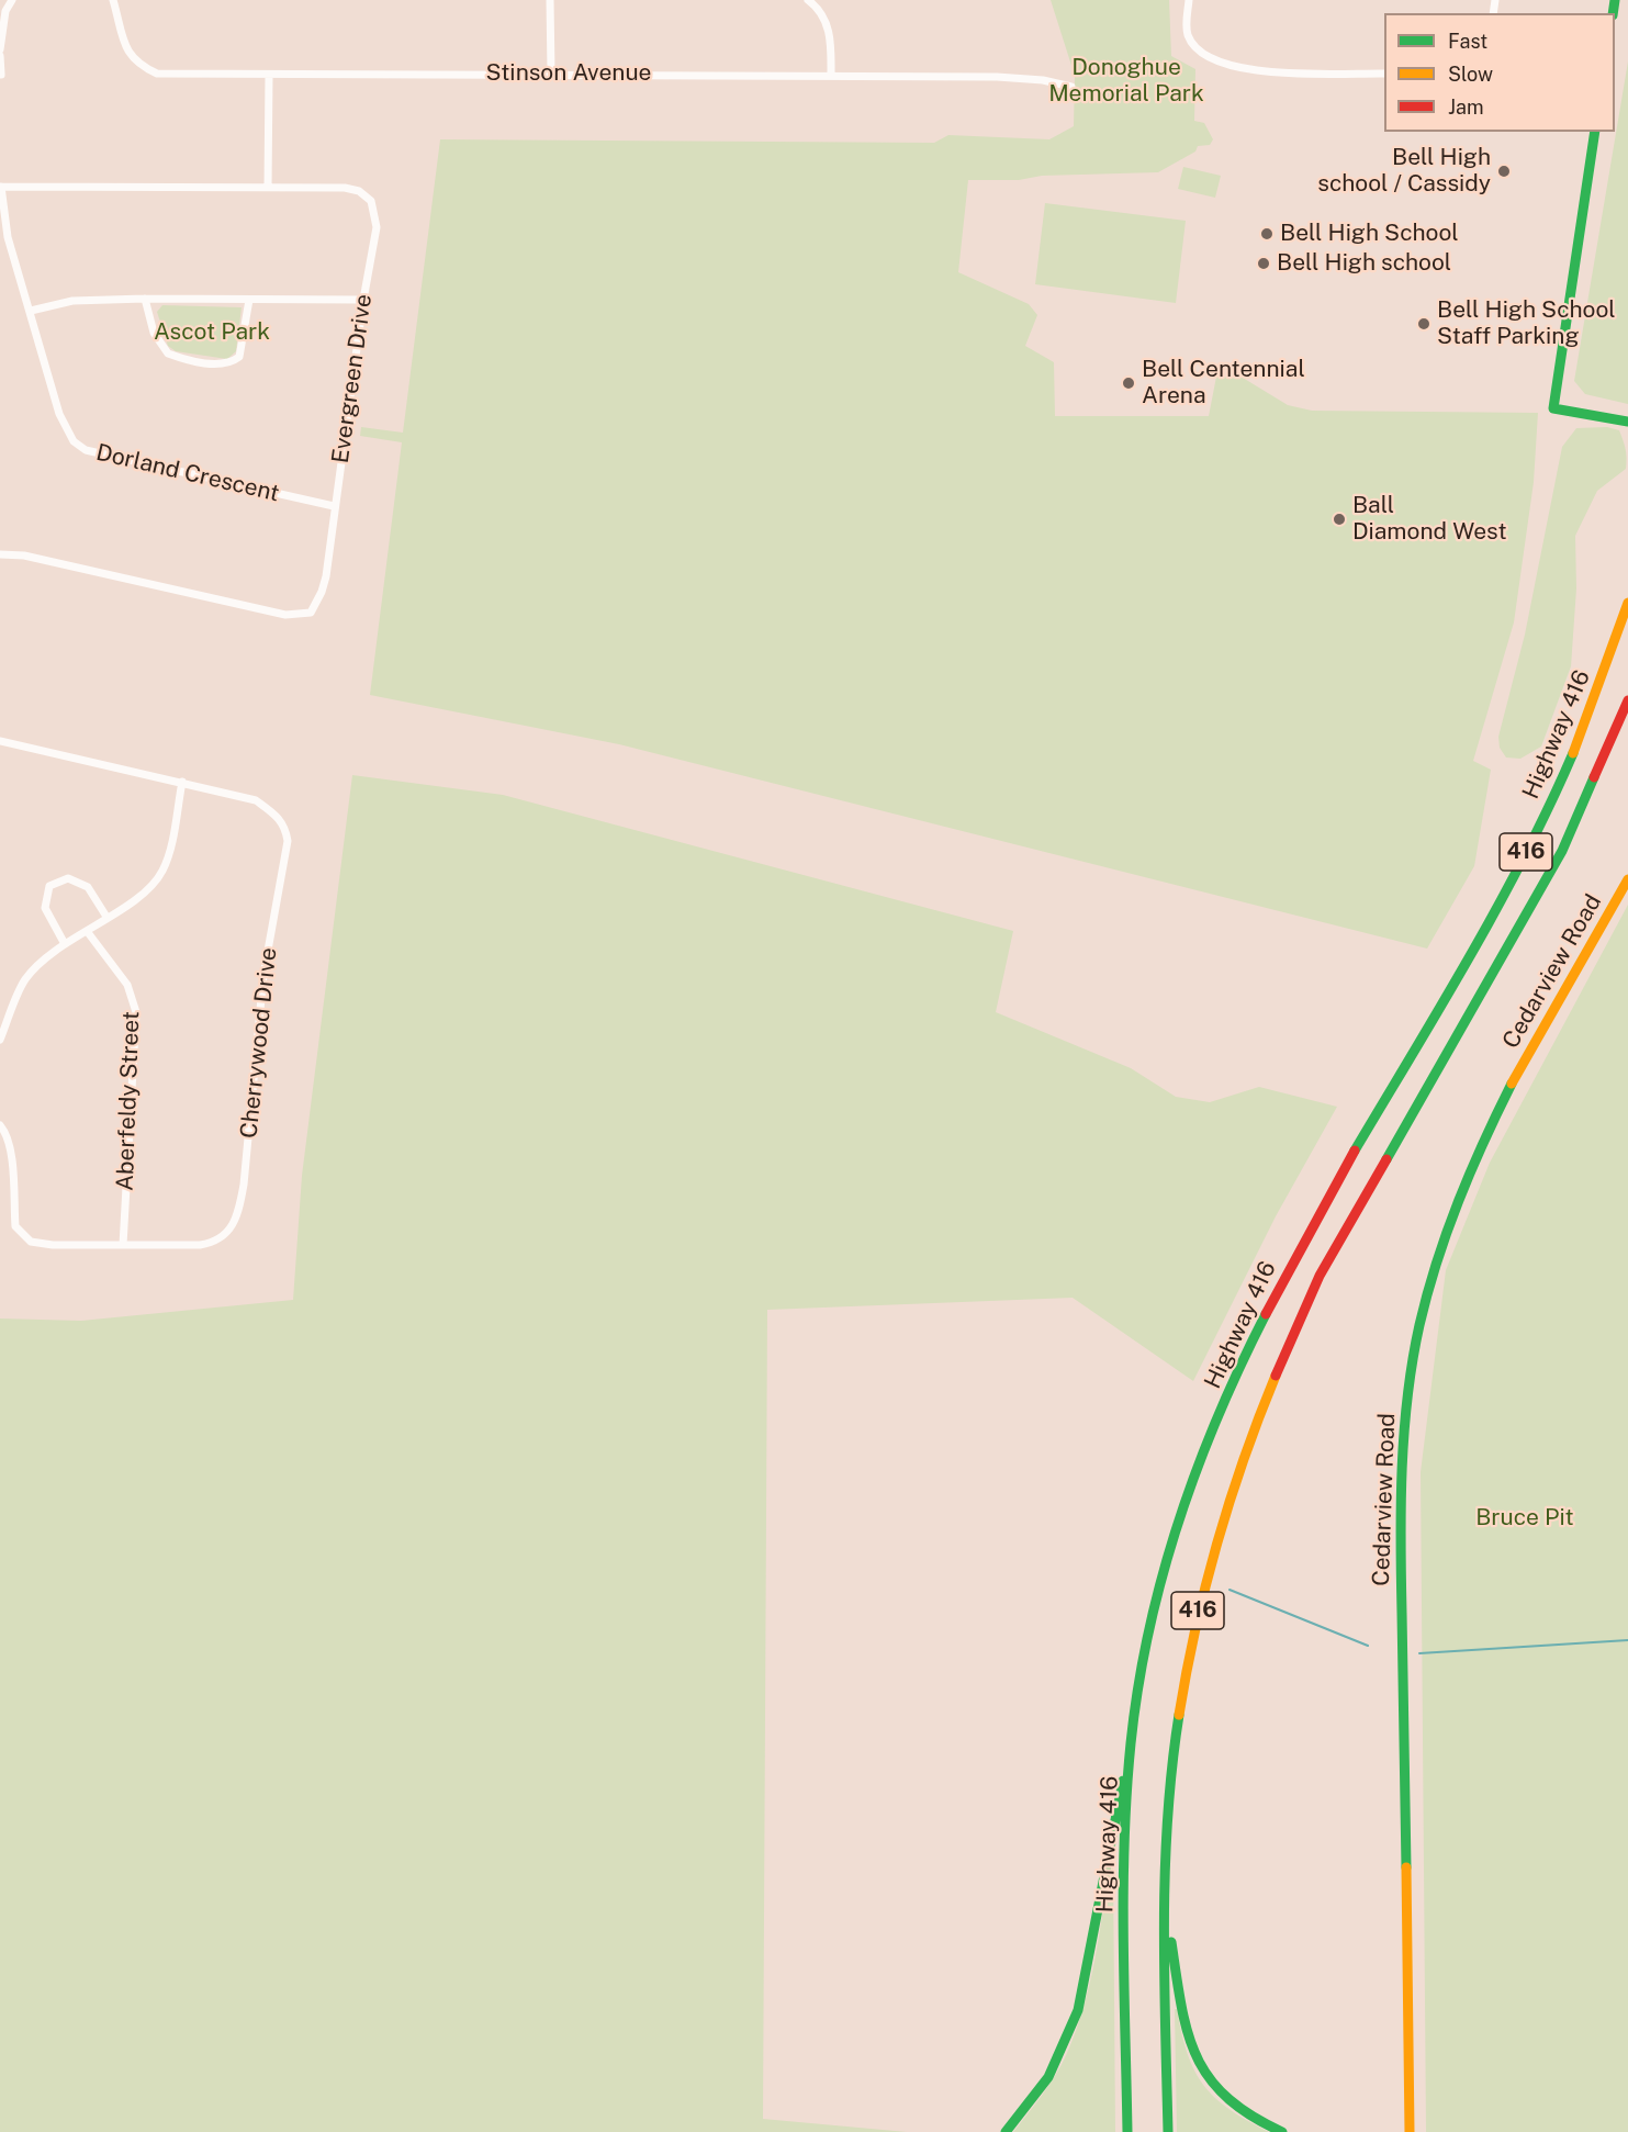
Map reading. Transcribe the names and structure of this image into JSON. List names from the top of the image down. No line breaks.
{"streets":{"main road":["Highway 416","416","Cedarview Road"],"street":["Stinson Avenue","Evergreen Drive","Dorland Crescent","Cherrywood Drive","Aberfeldy Street"]},"crossings":[["Evergreen Drive","Dorland Crescent"],["Cherrywood Drive","Aberfeldy Street"]],"parks":["Donoghue Memorial Park","Ascot Park","Bruce Pit"],"places":["Bell High school / Cassidy","Bell High School","Bell High school","Bell High School Staff Parking","Bell Centennial Arena","Ball Diamond West"],"legend":["Fast","Slow","Jam"]}
